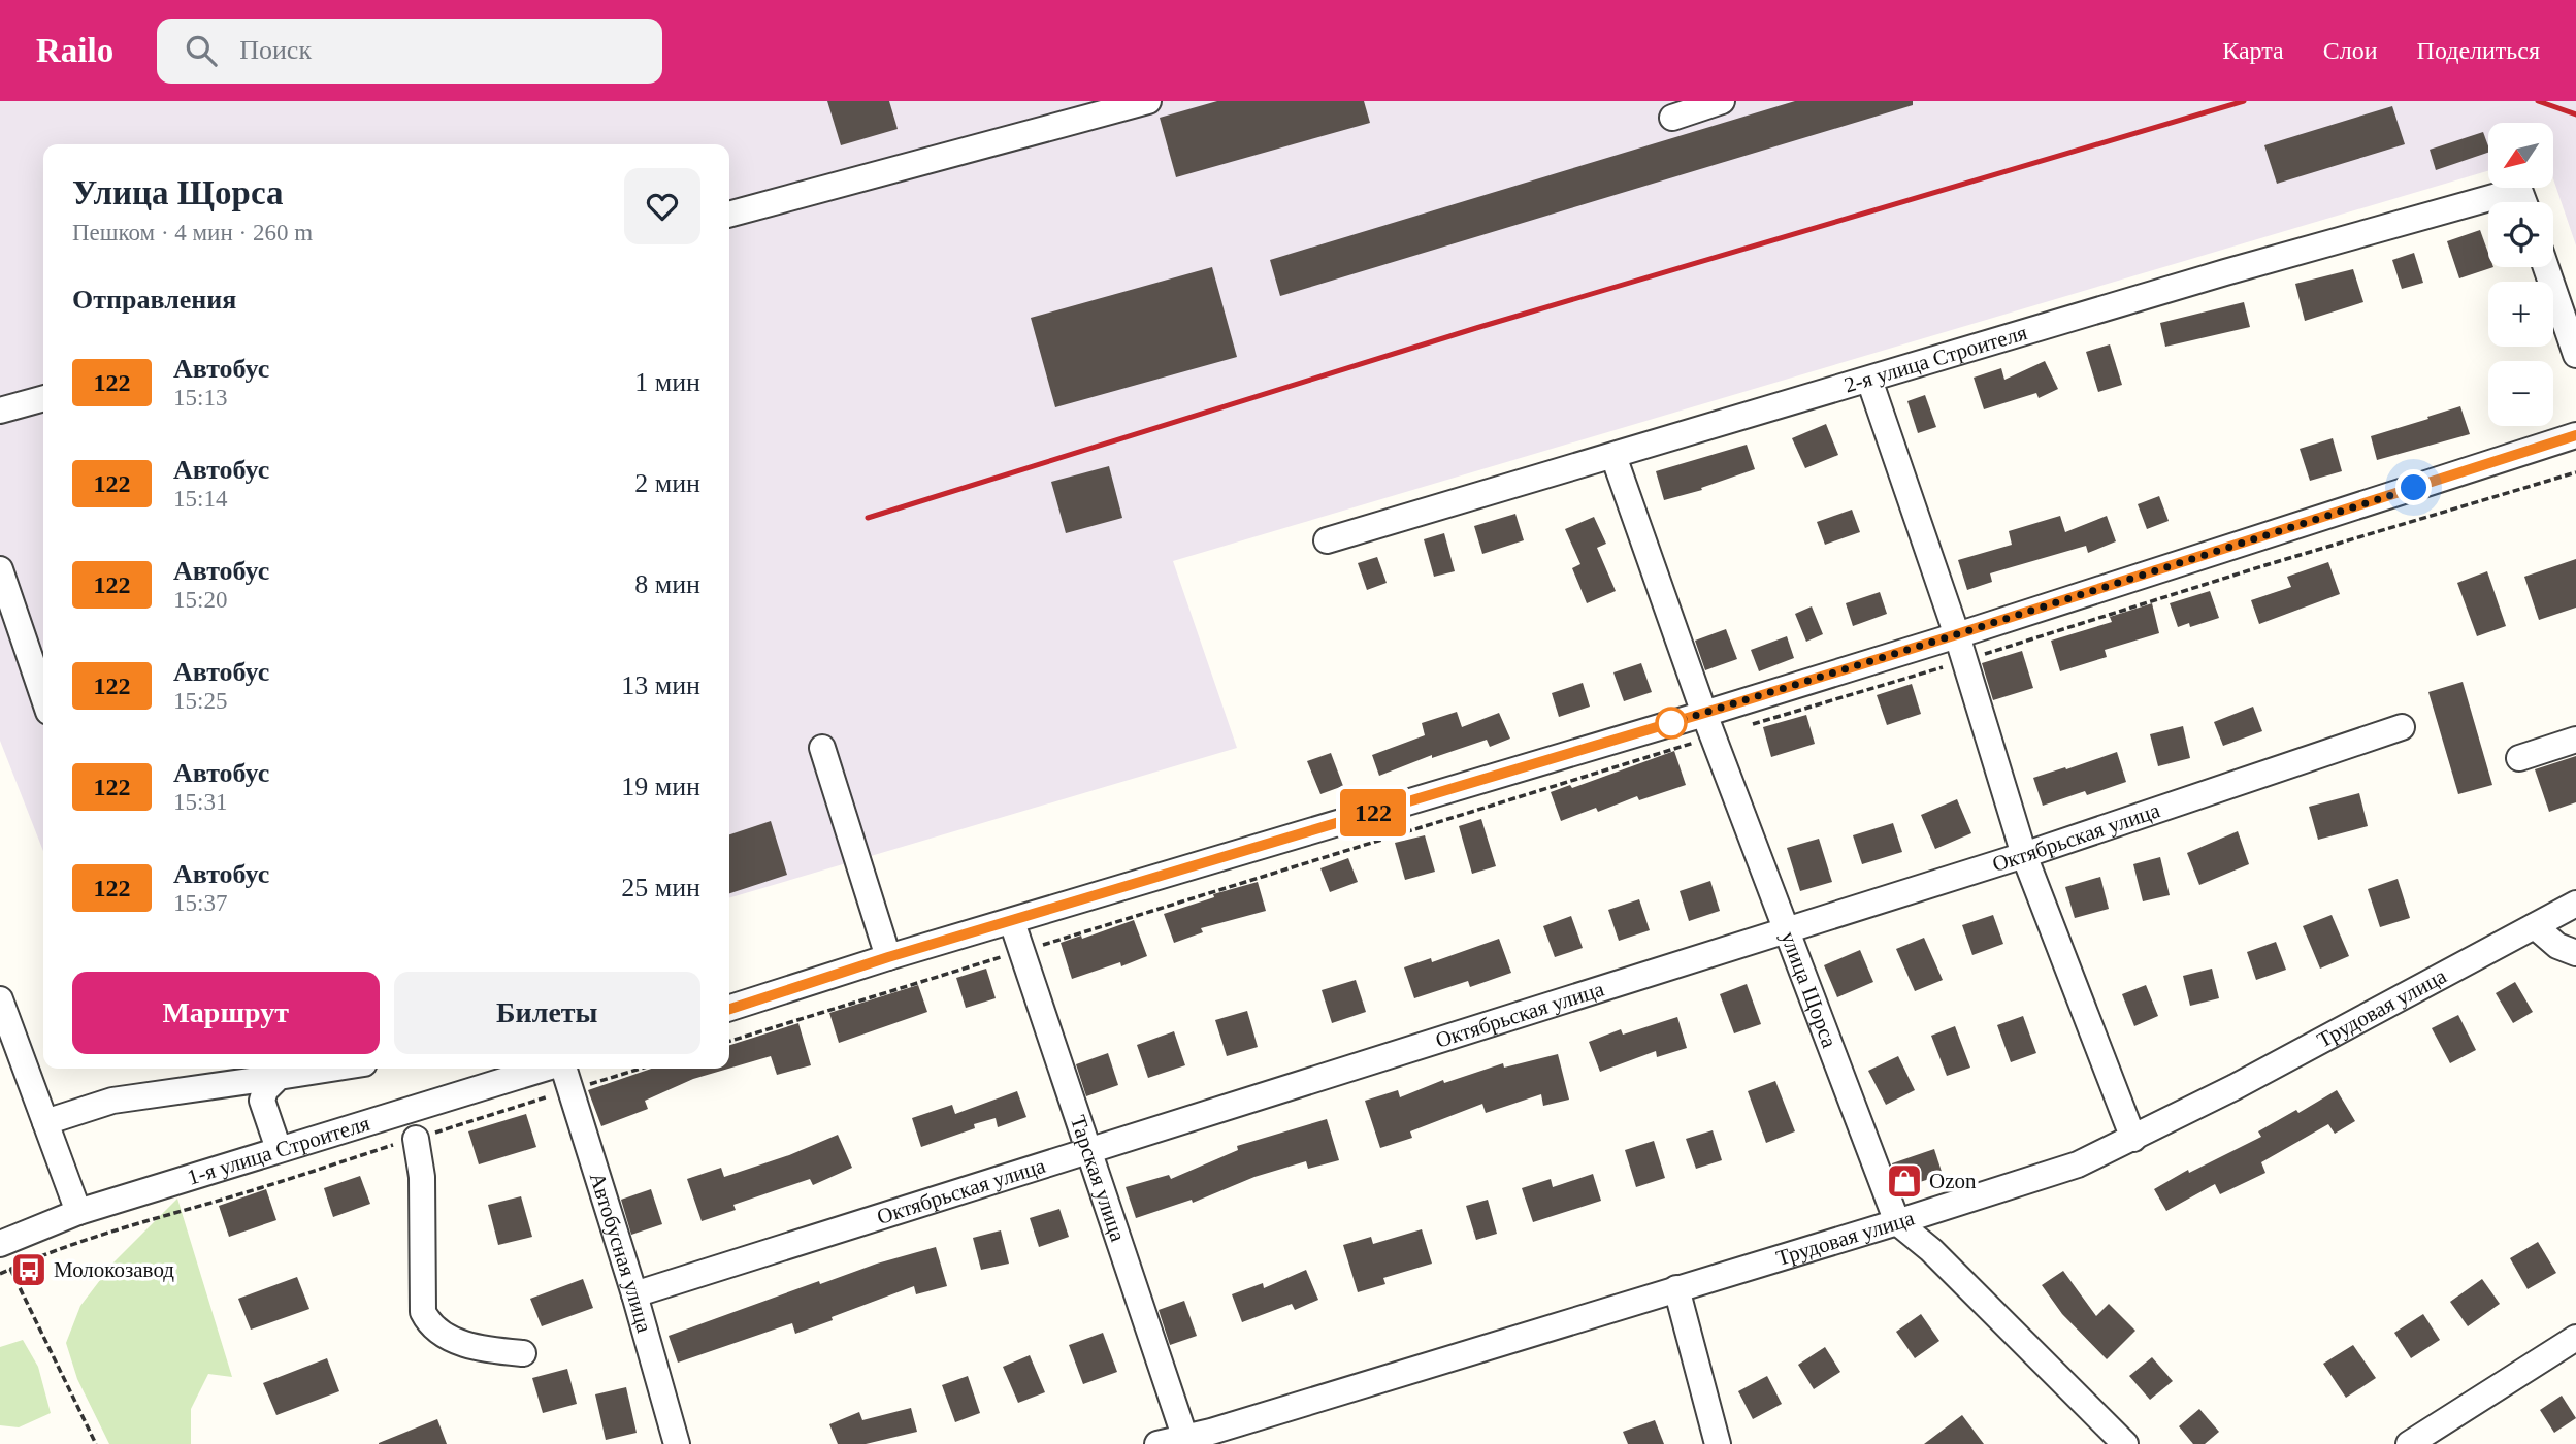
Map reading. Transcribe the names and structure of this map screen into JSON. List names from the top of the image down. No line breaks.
{"streets":{"street":["2-я улица Строителя","Октябрьская улица","улица Щорса","Трудовая улица","1-я улица Строителя","Тарская улица","Автобусная улица"]},"crossings":[["2-я улица Строителя","улица Щорса"],["Октябрьская улица","улица Щорса"],["Октябрьская улица","Тарская улица"],["Октябрьская улица","Автобусная улица"],["улица Щорса","Трудовая улица"],["Трудовая улица","Тарская улица"]],"places":{"shop":["Ozon"],"bus stop":["Молокозавод"]},"lines":["bus line 122"],"north":"bottom left","page":{"header":"Railo","search":"Поиск","nav":["Карта","Слои","Поделиться"],"on_map":"122","map_buttons":["+","−"],"heading":[["Улица Щорса","Пешком · 4 мин · 260 m"],"Отправления"],"list":[{"mark":"122","name":"Автобус","note":"15:13","value":"1 мин"},{"mark":"122","name":"Автобус","note":"15:14","value":"2 мин"},{"mark":"122","name":"Автобус","note":"15:20","value":"8 мин"},{"mark":"122","name":"Автобус","note":"15:25","value":"13 мин"},{"mark":"122","name":"Автобус","note":"15:31","value":"19 мин"},{"mark":"122","name":"Автобус","note":"15:37","value":"25 мин"}],"buttons":["Маршрут","Билеты"]}}
